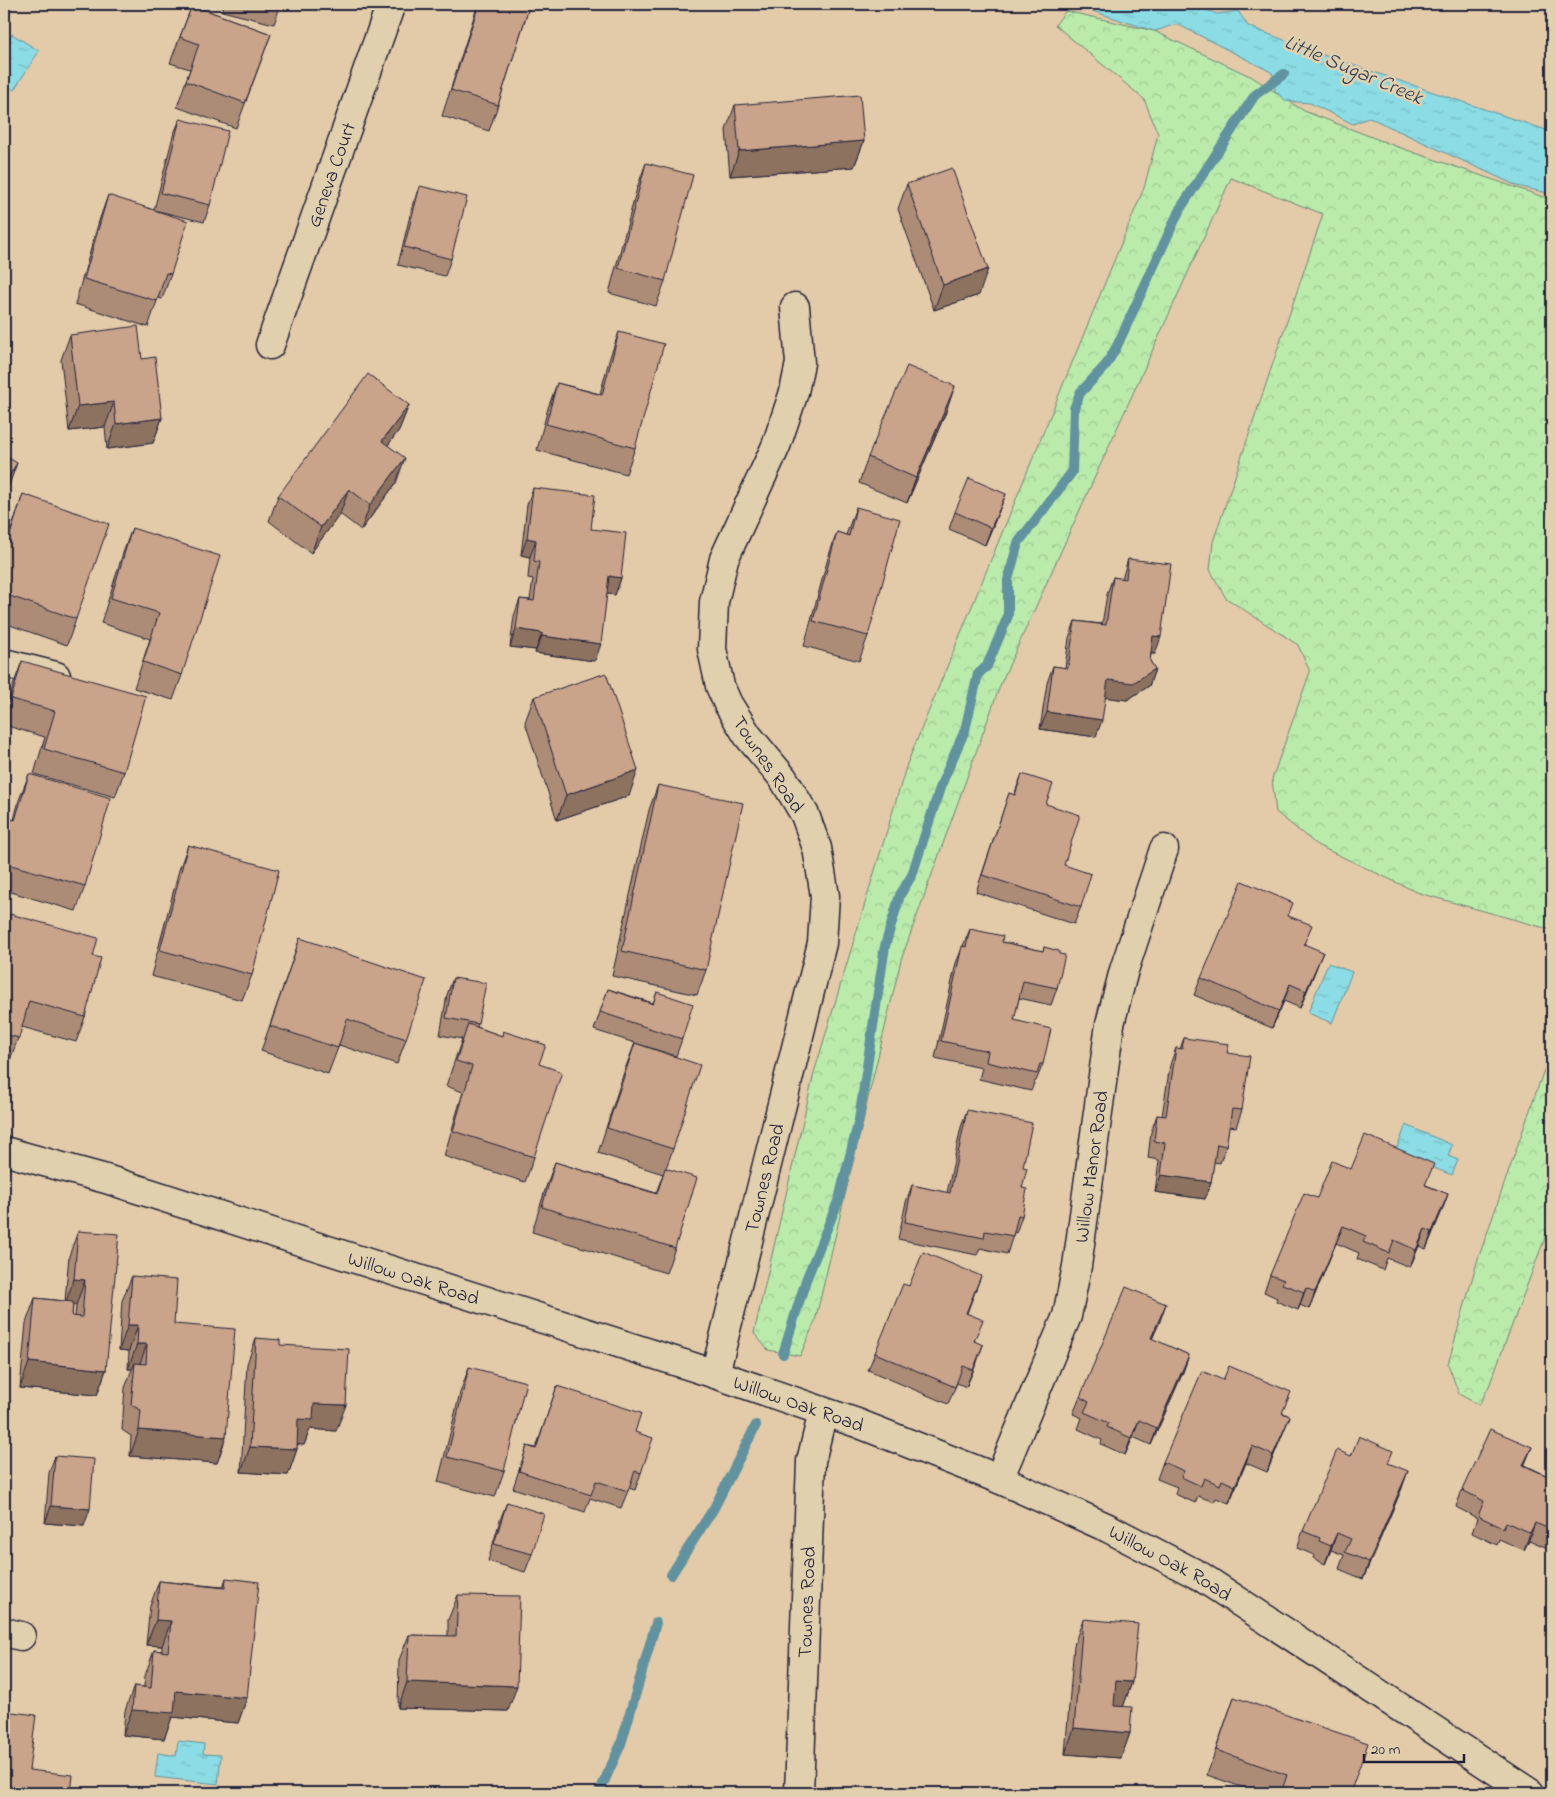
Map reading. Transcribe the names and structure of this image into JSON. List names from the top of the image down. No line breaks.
{"streets":{"street":["Geneva Court","Townes Road","Willow Manor Road","Willow Oak Road"]},"crossings":[["Townes Road","Willow Oak Road"],["Willow Manor Road","Willow Oak Road"]],"water":["Little Sugar Creek"],"scale_bar":"20 m"}
